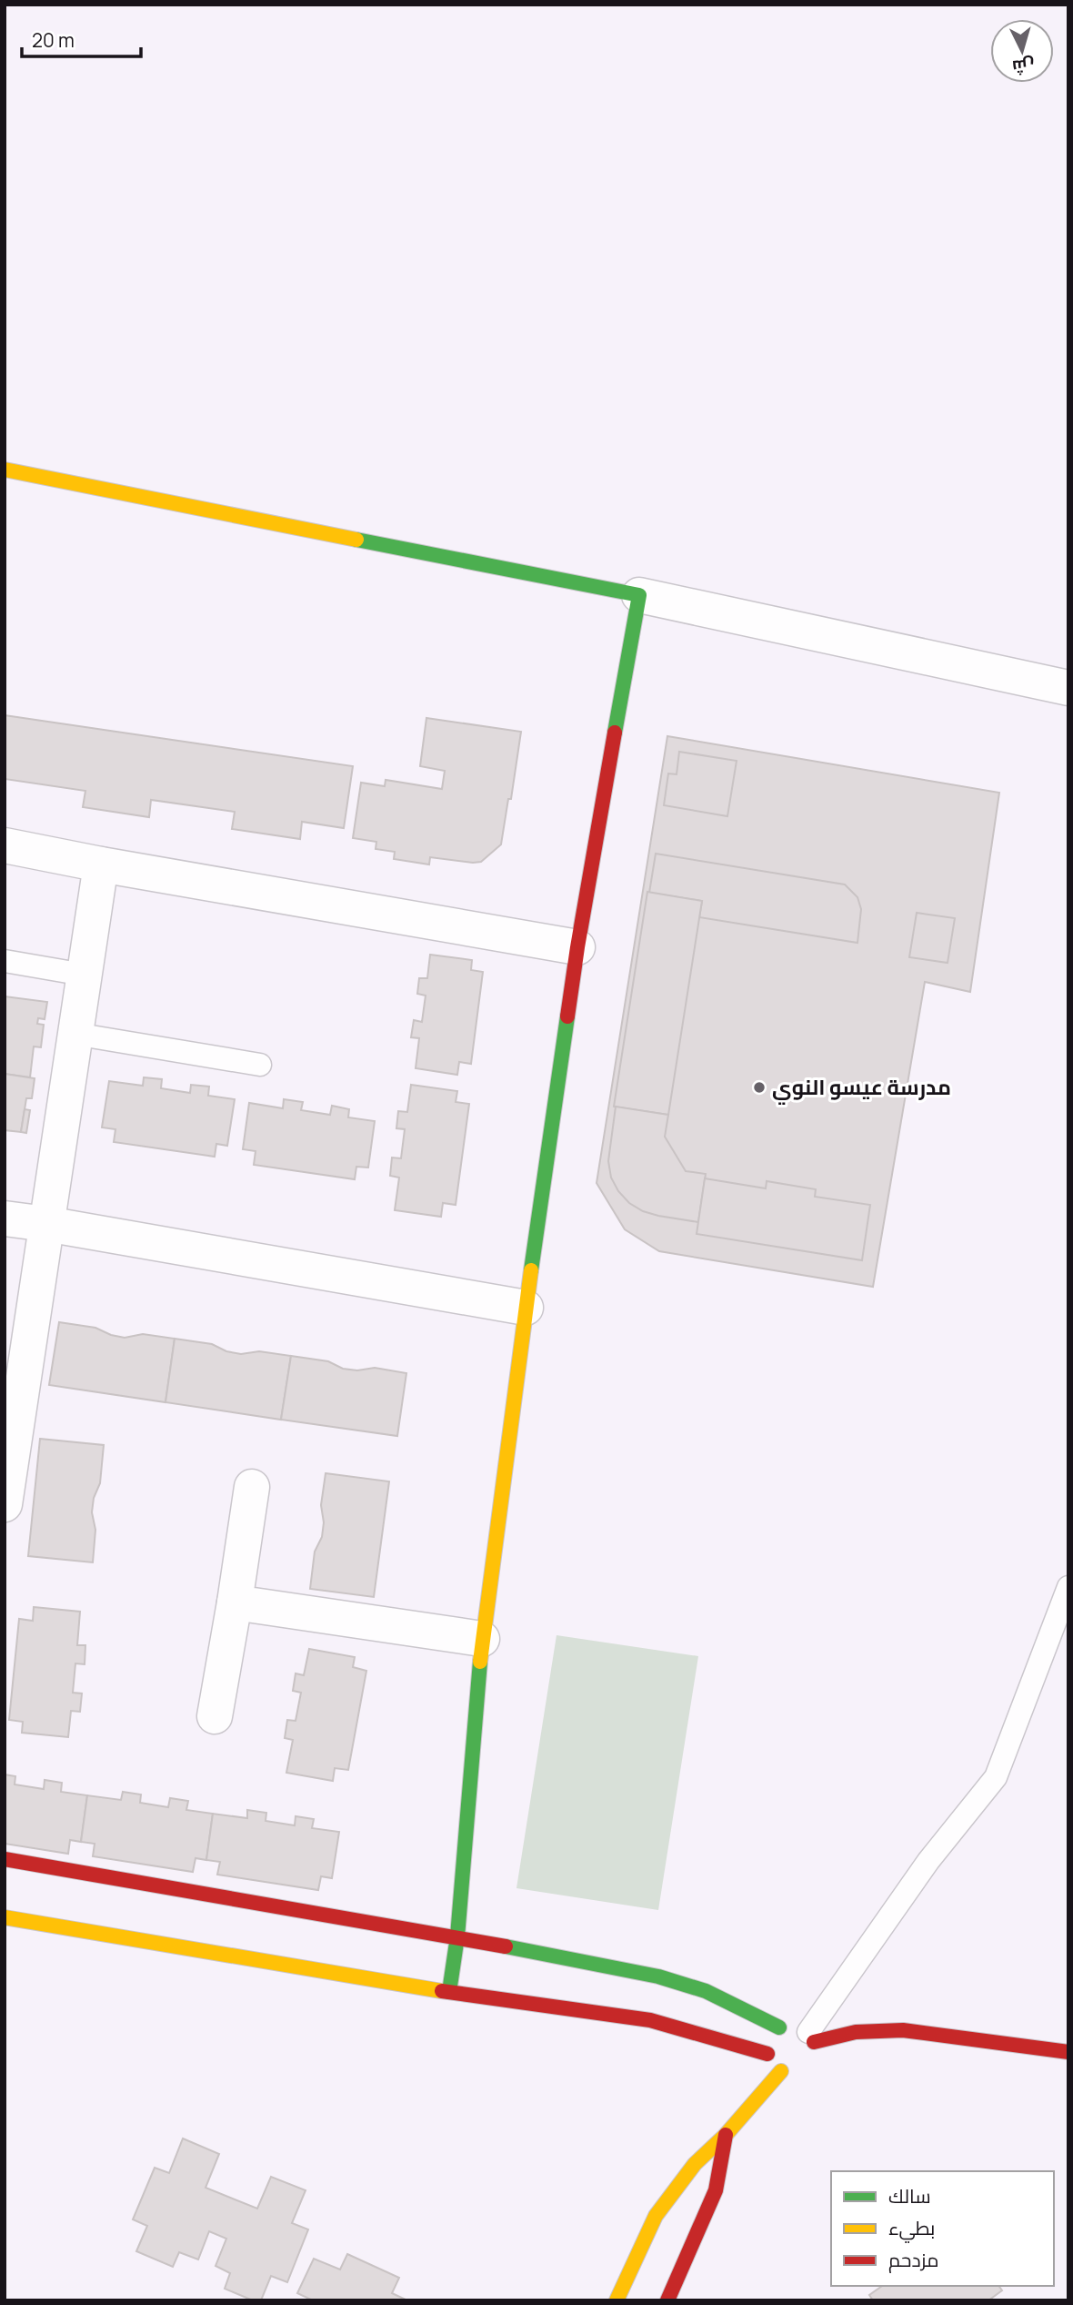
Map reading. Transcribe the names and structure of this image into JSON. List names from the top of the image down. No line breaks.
{"places":["مدرسة عيسو النوي"],"legend":["سالك","بطيء","مزدحم"],"scale_bar":"20 m","north":"bottom"}
